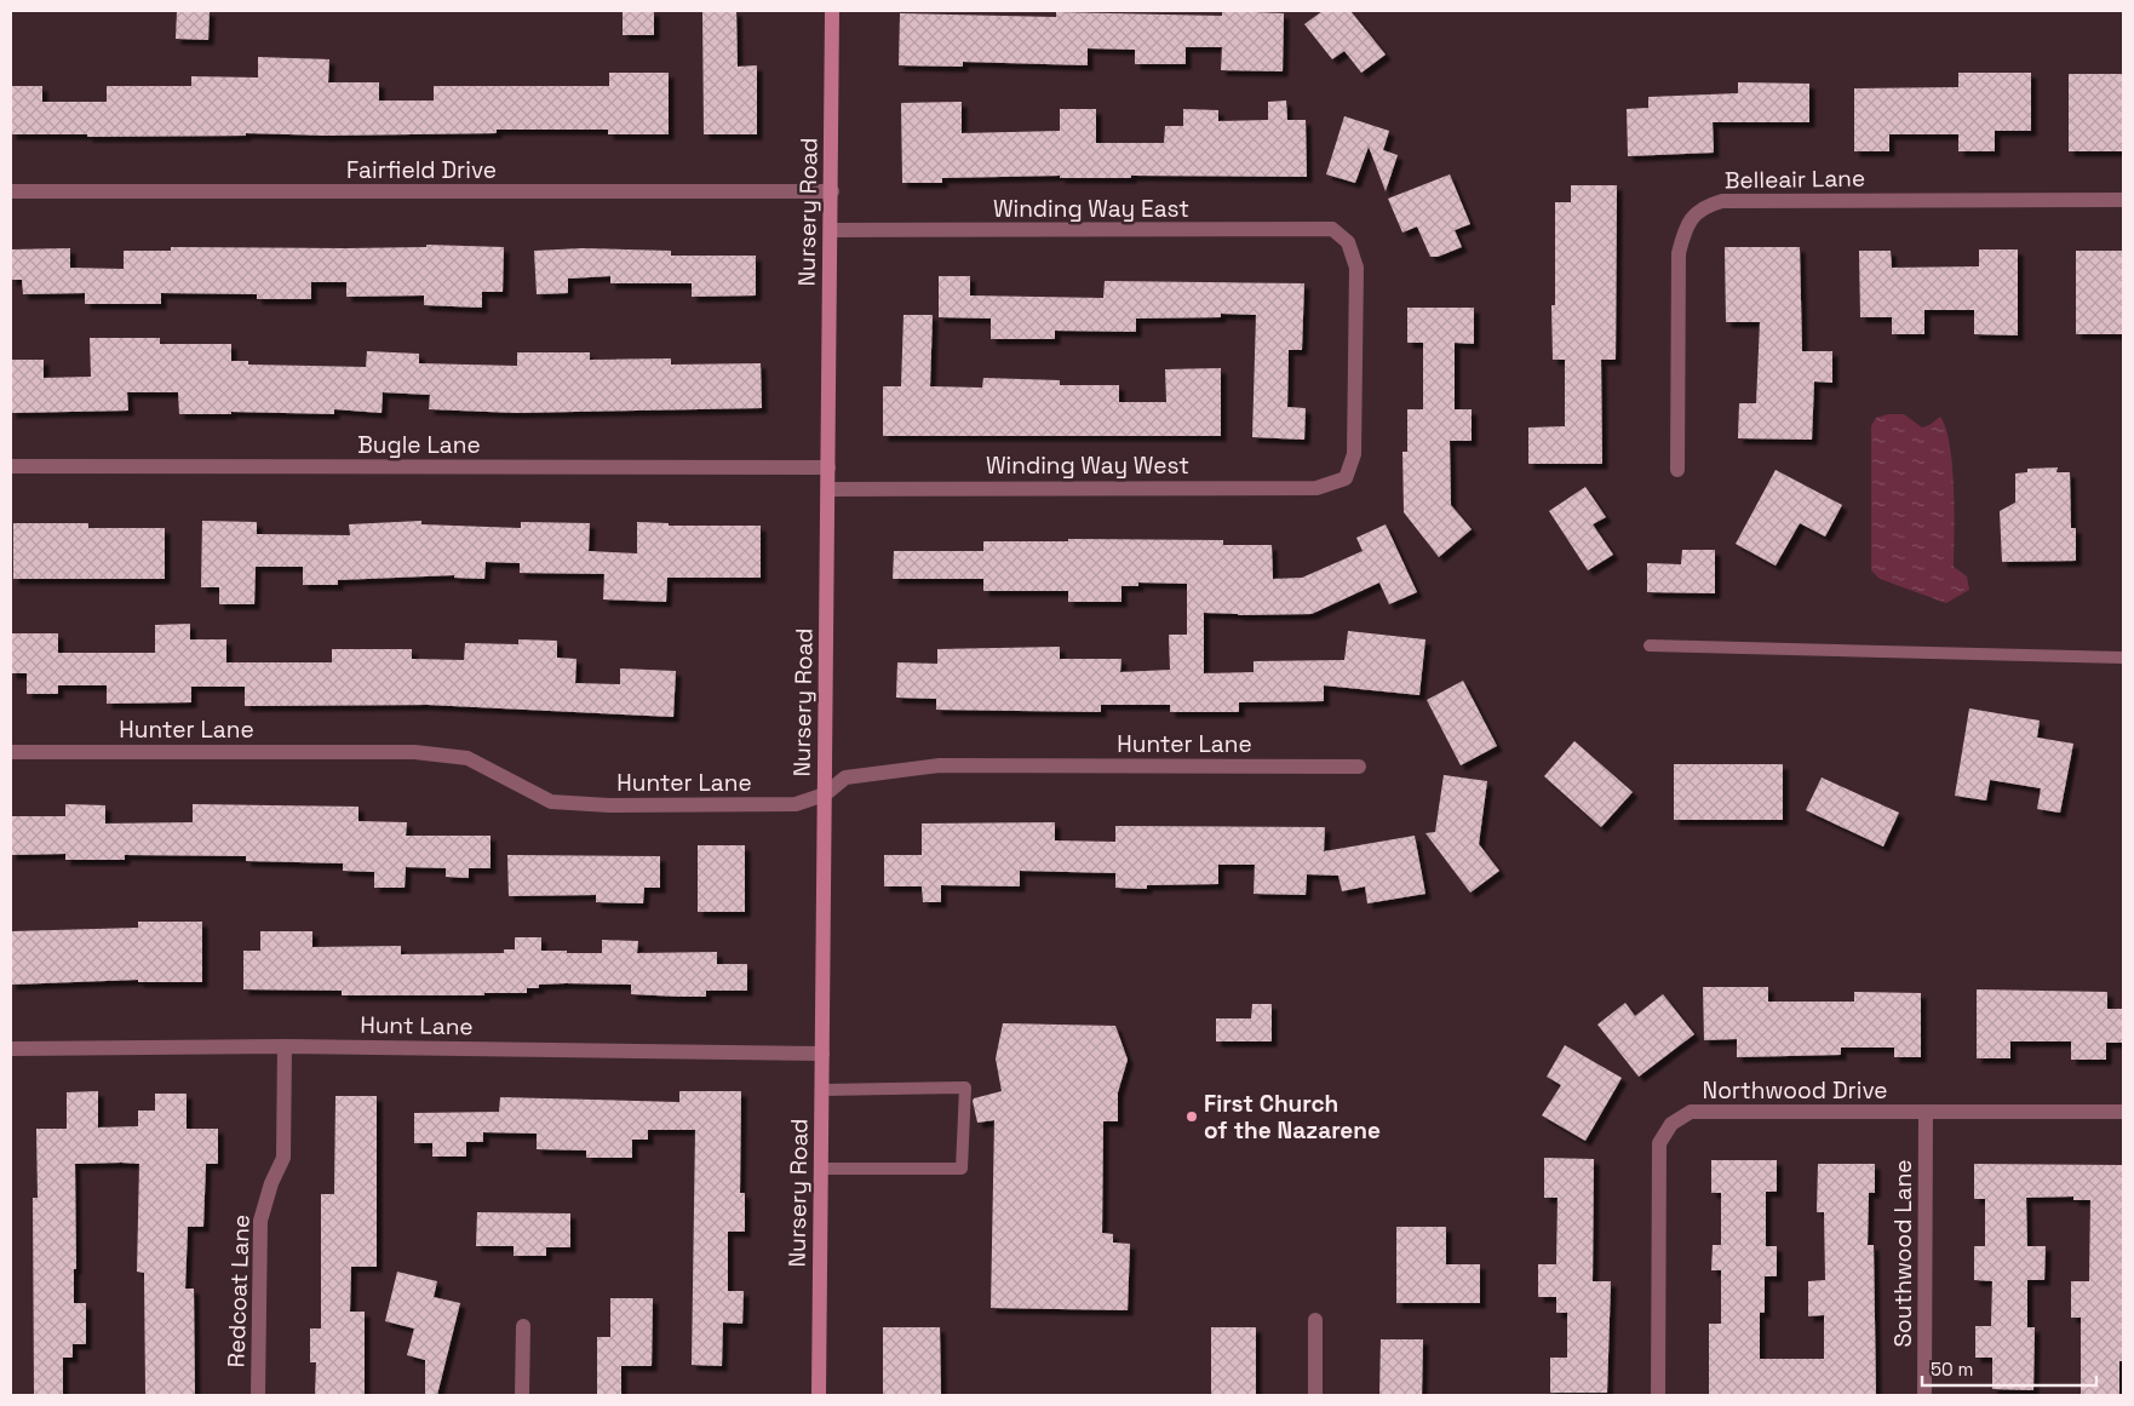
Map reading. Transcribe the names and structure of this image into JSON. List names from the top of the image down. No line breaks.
{"streets":{"street":["Fairfield Drive","Belleair Lane","Winding Way East","Nursery Road","Bugle Lane","Winding Way West","Hunter Lane","Hunt Lane","Northwood Drive","Southwood Lane","Redcoat Lane"]},"crossings":[["Fairfield Drive","Nursery Road"],["Winding Way East","Nursery Road"],["Winding Way East","Winding Way West"],["Nursery Road","Bugle Lane"],["Nursery Road","Winding Way West"],["Nursery Road","Hunter Lane"],["Nursery Road","Hunt Lane"],["Hunt Lane","Redcoat Lane"],["Northwood Drive","Southwood Lane"]],"places":["First Church of the Nazarene"],"scale_bar":"50 m"}
